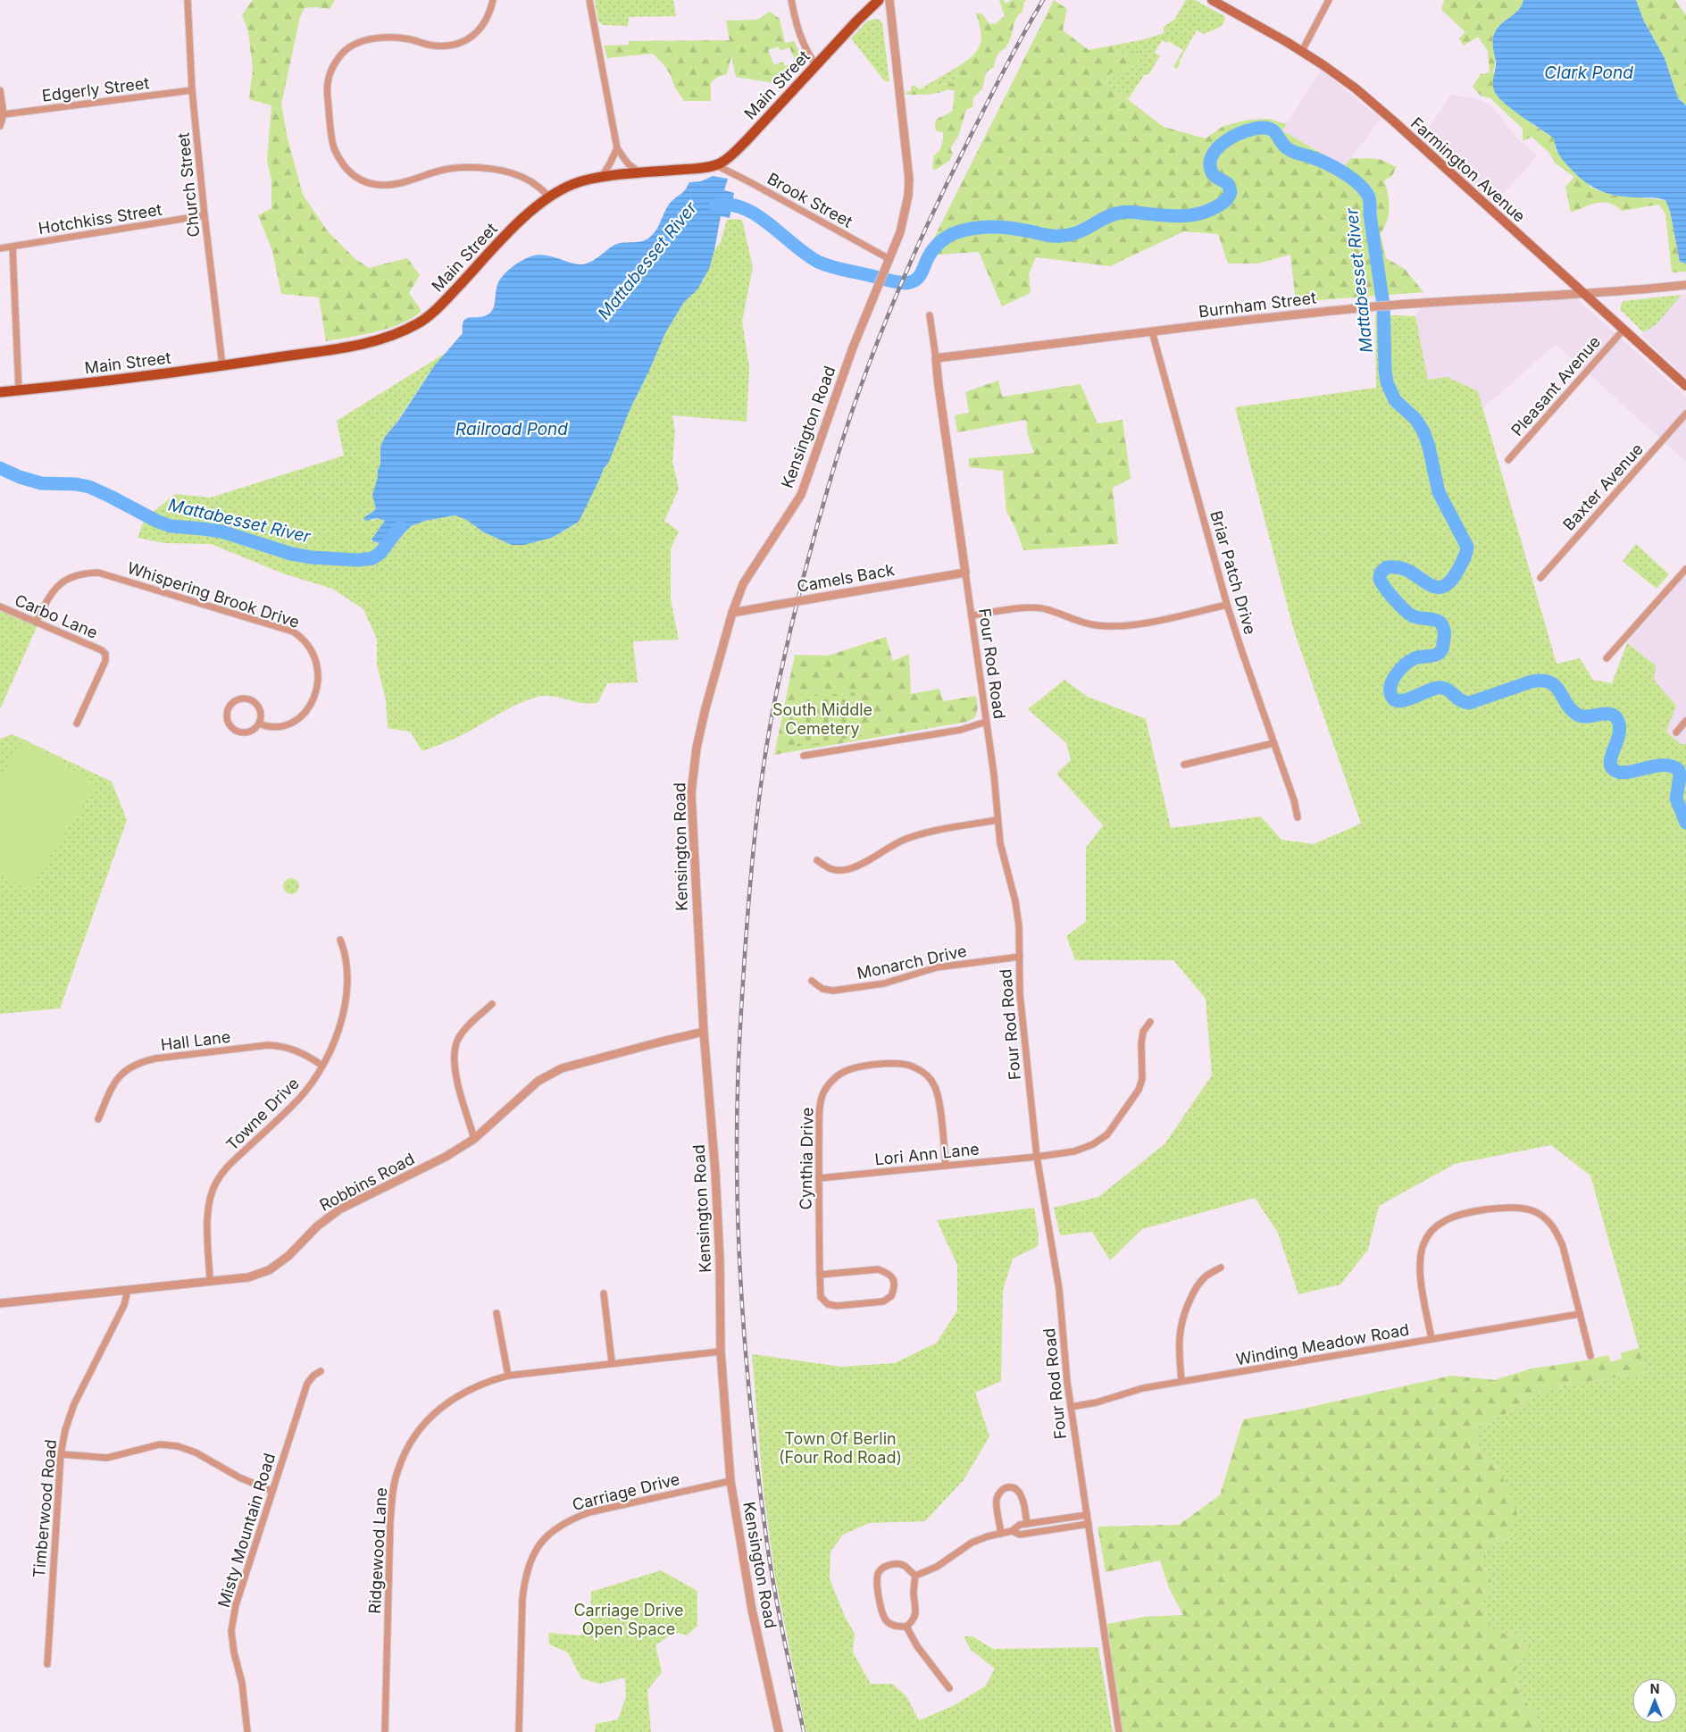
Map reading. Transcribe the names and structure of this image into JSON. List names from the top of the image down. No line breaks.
{"streets":{"main road":["Main Street","Farmington Avenue"],"street":["Edgerly Street","Church Street","Brook Street","Hotchkiss Street","Burnham Street","Pleasant Avenue","Kensington Road","Baxter Avenue","Briar Patch Drive","Camels Back","Whispering Brook Drive","Carbo Lane","Four Rod Road","Monarch Drive","Hall Lane","Towne Drive","Lori Ann Lane","Cynthia Drive","Robbins Road","Winding Meadow Road","Carriage Drive","Timberwood Road","Misty Mountain Road","Ridgewood Lane"]},"crossings":[["Main Street","Church Street"],["Main Street","Brook Street"],["Edgerly Street","Church Street"],["Farmington Avenue","Burnham Street"],["Farmington Avenue","Pleasant Avenue"],["Church Street","Hotchkiss Street"],["Brook Street","Kensington Road"],["Burnham Street","Briar Patch Drive"],["Burnham Street","Four Rod Road"],["Kensington Road","Camels Back"],["Kensington Road","Robbins Road"],["Kensington Road","Carriage Drive"],["Kensington Road","Ridgewood Lane"],["Camels Back","Four Rod Road"],["Whispering Brook Drive","Carbo Lane"],["Four Rod Road","Monarch Drive"],["Four Rod Road","Lori Ann Lane"],["Four Rod Road","Winding Meadow Road"],["Hall Lane","Towne Drive"],["Towne Drive","Robbins Road"],["Lori Ann Lane","Cynthia Drive"],["Robbins Road","Timberwood Road"]],"water":["Clark Pond","Mattabesset River","Railroad Pond"],"parks":["South Middle Cemetery","Town Of Berlin (Four Rod Road)","Carriage Drive Open Space"],"north":"top"}
